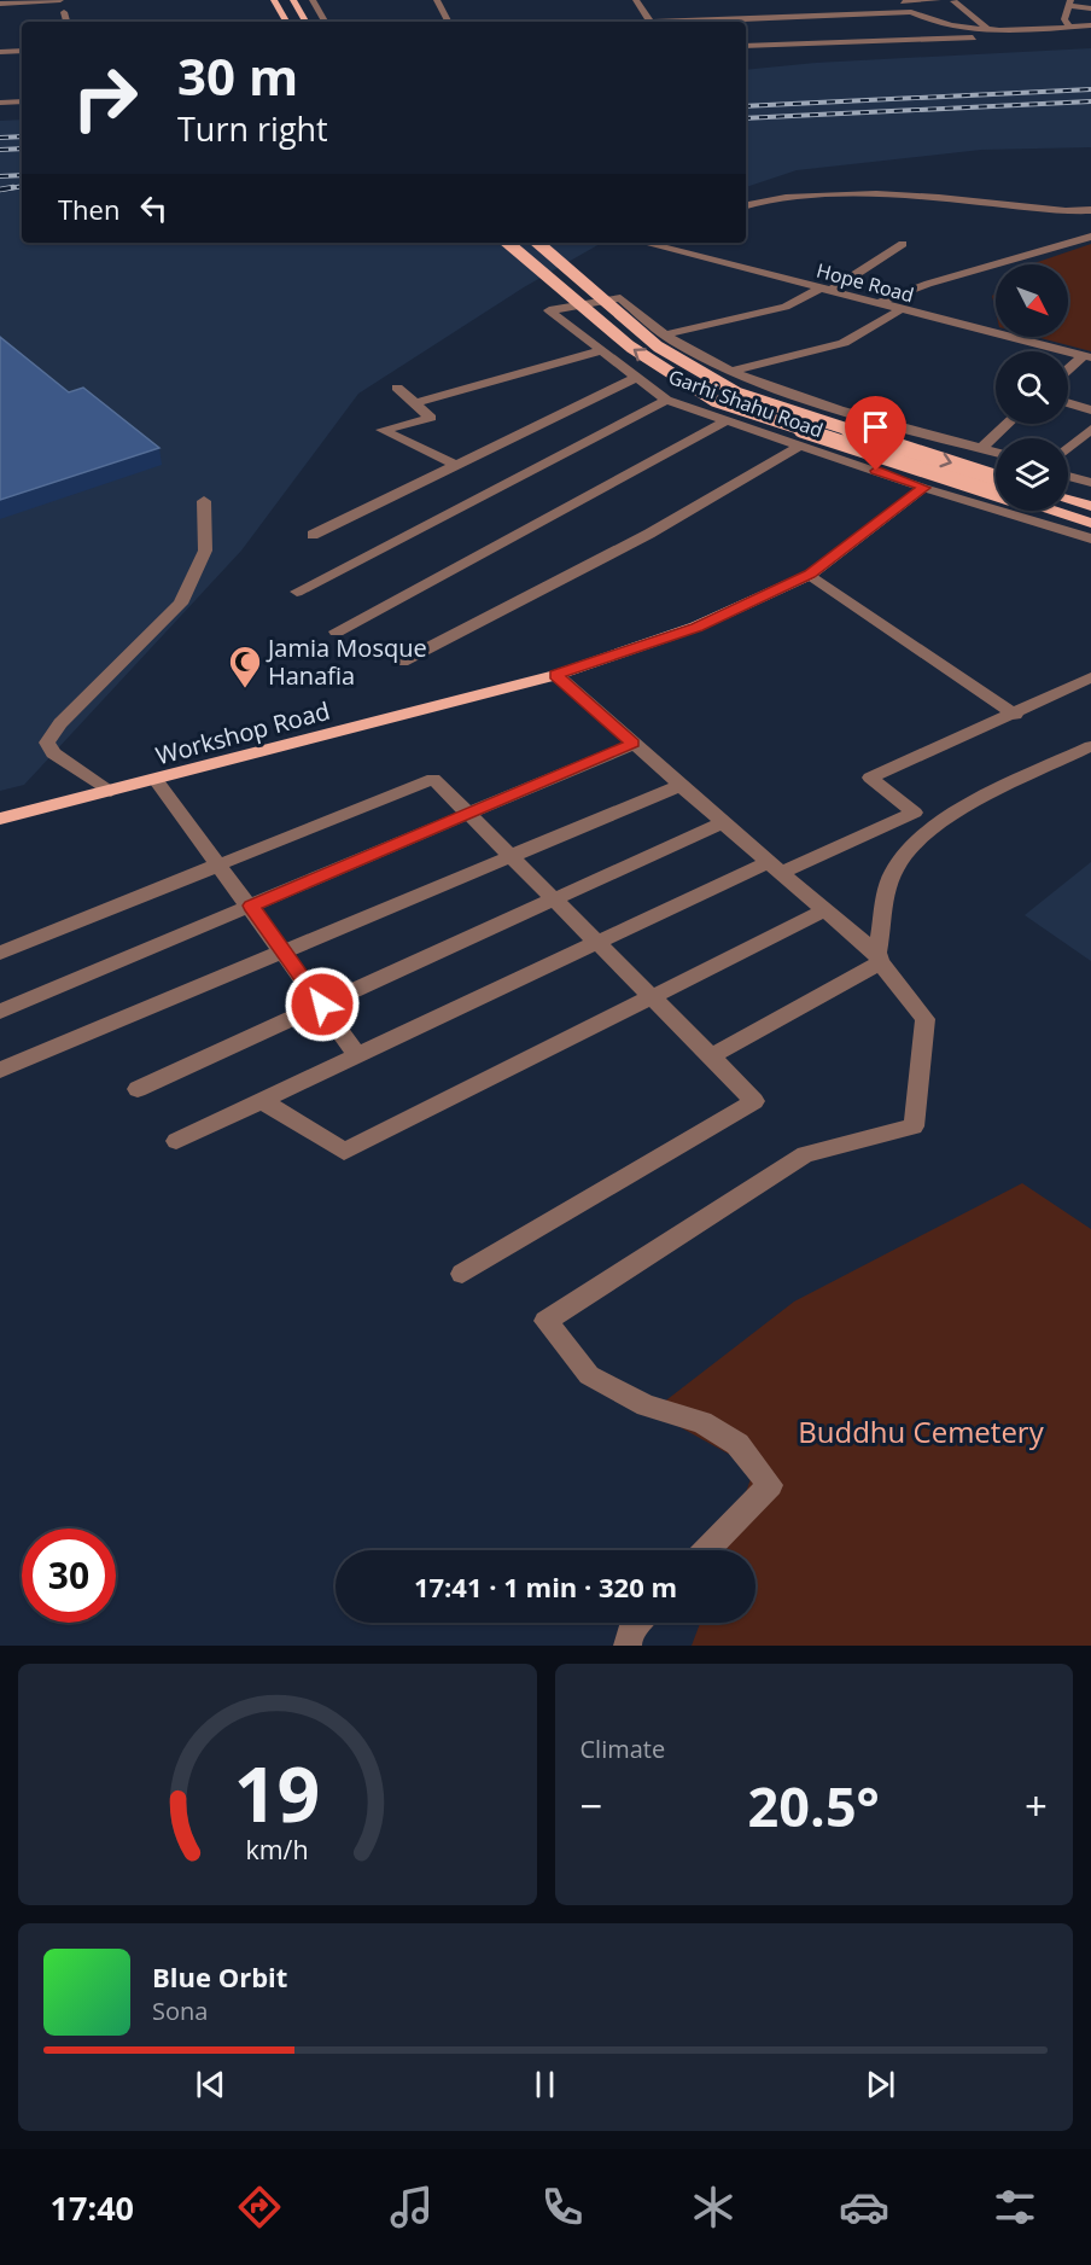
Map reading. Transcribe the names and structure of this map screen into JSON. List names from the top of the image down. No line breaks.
{"streets":{"main road":["Workshop Road"],"street":["Hope Road","Garhi Shahu Road"]},"crossings":[["Garhi Shahu Road","Workshop Road"]],"parks":["Buddhu Cemetery"],"places":{"mosque":["Jamia Mosque Hanafia"]},"north":"bottom right","page":{"turn":["30 m","Turn right"],"then":"Then","limit":"30","trip":"17:41 · 1 min · 320 m","tile":"Climate","heat":["−","20.5°","+"],"song":["Blue Orbit","Sona"],"tabs":"17:40","gauge":["19","km/h"]}}
